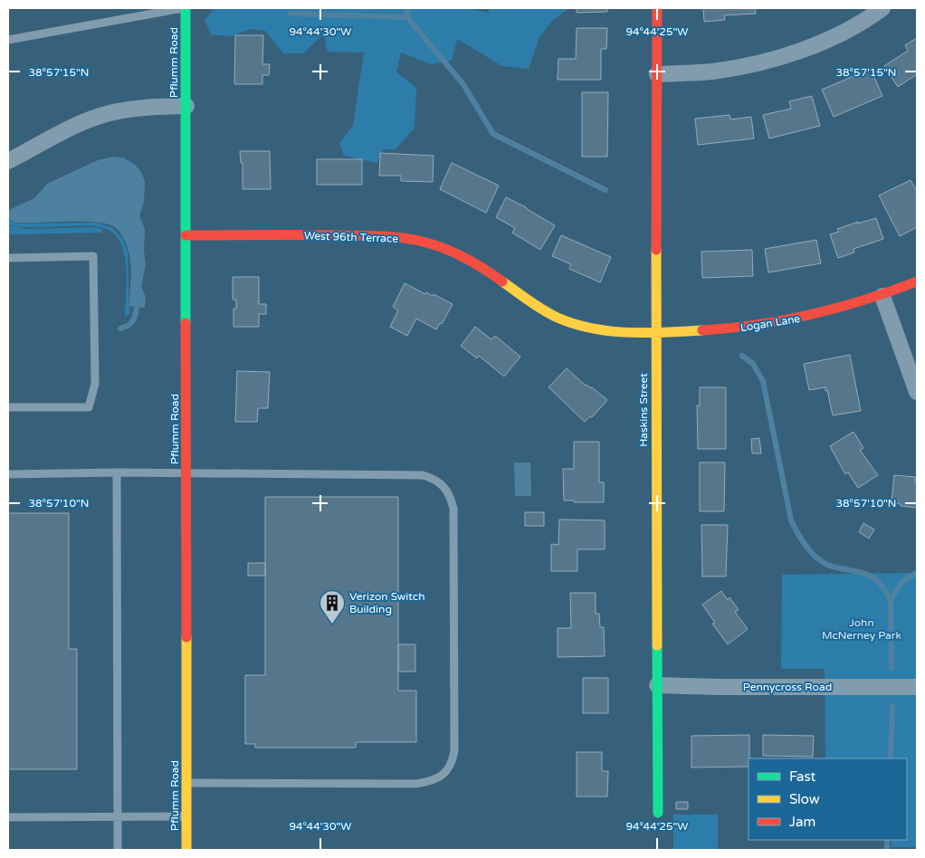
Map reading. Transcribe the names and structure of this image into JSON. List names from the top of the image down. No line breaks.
{"streets":{"street":["Pflumm Road","West 96th Terrace","Logan Lane","Haskins Street","Pennycross Road"]},"crossings":[["Pflumm Road","West 96th Terrace"],["West 96th Terrace","Logan Lane"],["West 96th Terrace","Haskins Street"],["Logan Lane","Haskins Street"],["Haskins Street","Pennycross Road"]],"parks":["John McNerney Park"],"places":{"building":["Verizon Switch Building"]},"legend":["Fast","Slow","Jam"],"coordinates":["94°44'30\"W","94°44'25\"W","38°57'15\"N","38°57'10\"N"]}
